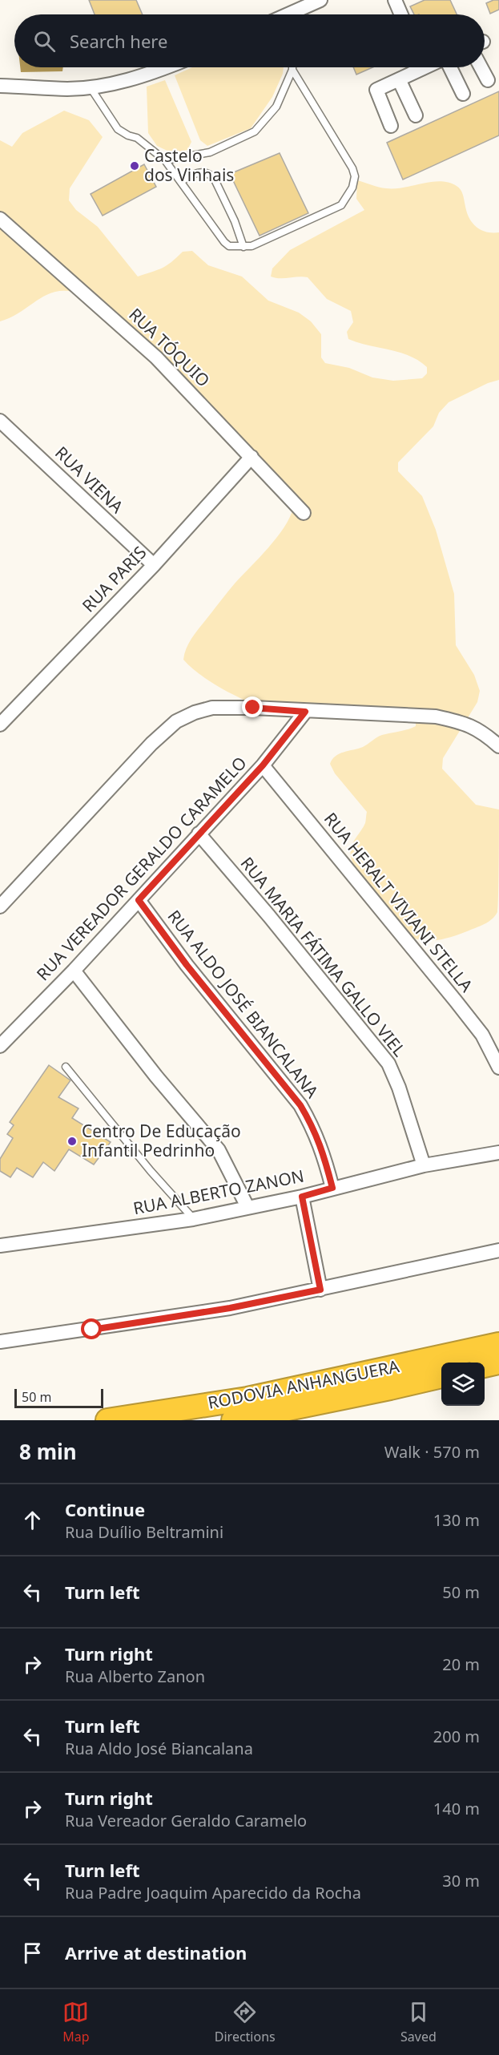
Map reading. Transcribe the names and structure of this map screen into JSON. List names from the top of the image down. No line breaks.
{"streets":{"highway":["RODOVIA ANHANGUERA"],"street":["RUA TÓQUIO","RUA VIENA","RUA PARIS","RUA VEREADOR GERALDO CARAMELO","RUA HERALT VIVIANI STELLA","RUA MARIA FÁTIMA GALLO VIEL","RUA ALDO JOSÉ BIANCALANA","RUA ALBERTO ZANON"]},"crossings":[["RUA TÓQUIO","RUA PARIS"],["RUA VIENA","RUA PARIS"],["RUA VEREADOR GERALDO CARAMELO","RUA HERALT VIVIANI STELLA"],["RUA VEREADOR GERALDO CARAMELO","RUA MARIA FÁTIMA GALLO VIEL"],["RUA VEREADOR GERALDO CARAMELO","RUA ALDO JOSÉ BIANCALANA"],["RUA MARIA FÁTIMA GALLO VIEL","RUA ALBERTO ZANON"],["RUA ALDO JOSÉ BIANCALANA","RUA ALBERTO ZANON"]],"places":["Castelo dos Vinhais","Centro De Educação Infantil Pedrinho"],"scale_bar":"50 m","page":{"search":"Search here","scale":"50 m","heading":["8 min","Walk · 570 m"],"list":[["Continue","Rua Duílio Beltramini","130 m"],["Turn left","50 m"],["Turn right","Rua Alberto Zanon","20 m"],["Turn left","Rua Aldo José Biancalana","200 m"],["Turn right","Rua Vereador Geraldo Caramelo","140 m"],["Turn left","Rua Padre Joaquim Aparecido da Rocha","30 m"],"Arrive at destination"],"nav":["Map","Directions","Saved"]}}
